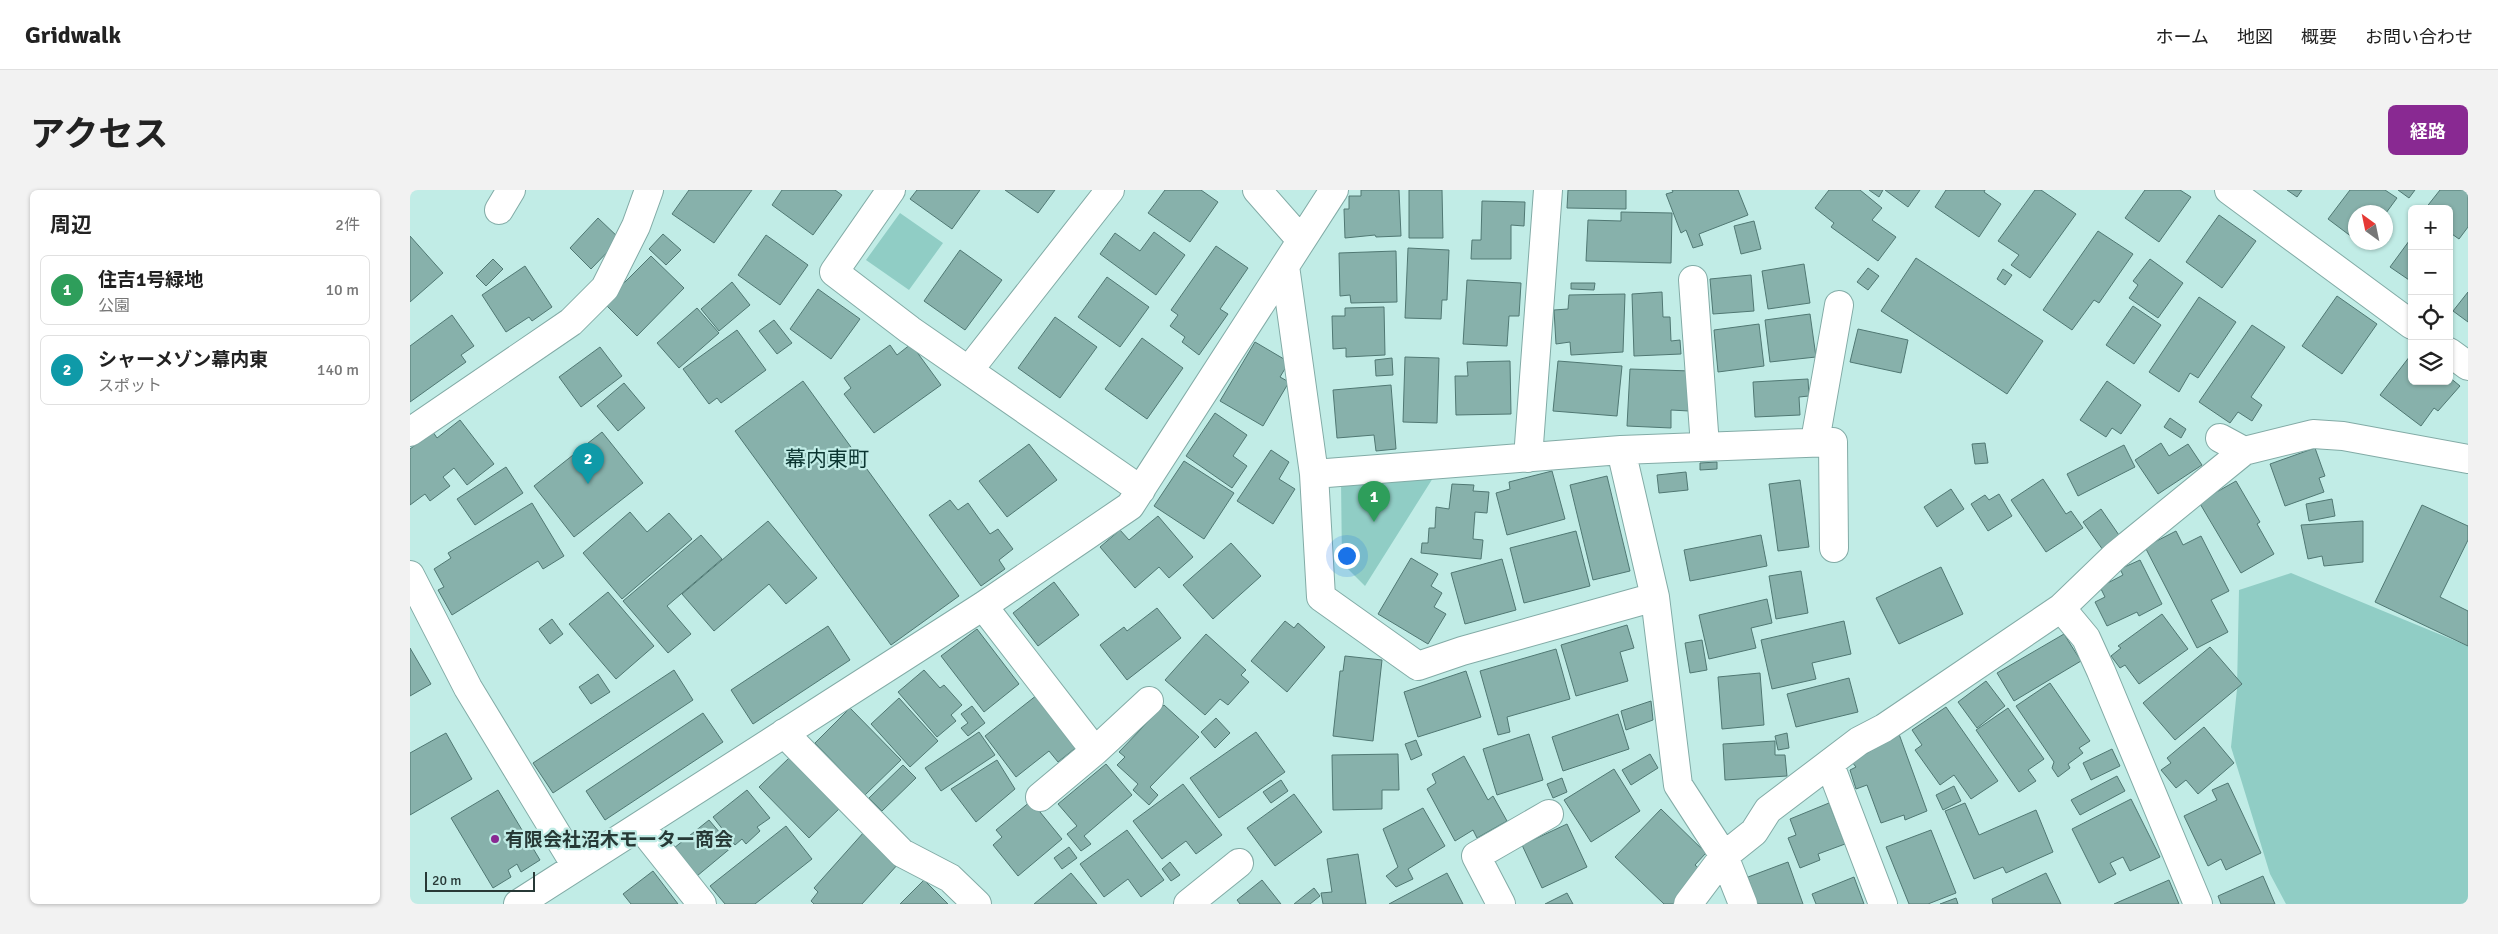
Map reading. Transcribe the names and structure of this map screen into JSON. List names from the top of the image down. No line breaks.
{"districts":["幕内東町"],"places":["有限会社沼木モーター商会"],"scale_bar":"20 m","north":"top left","page":{"header":"Gridwalk","nav":["ホーム","地図","概要","お問い合わせ"],"title":"アクセス","buttons":"経路","heading":["周辺","2件"],"map_buttons":["+","−"],"list":[{"mark":"1","name":"住吉1号緑地","note":"公園","value":"10 m"},{"mark":"2","name":"シャーメゾン幕内東","note":"スポット","value":"140 m"}],"pins":["2","1"],"scale":"20 m"}}
